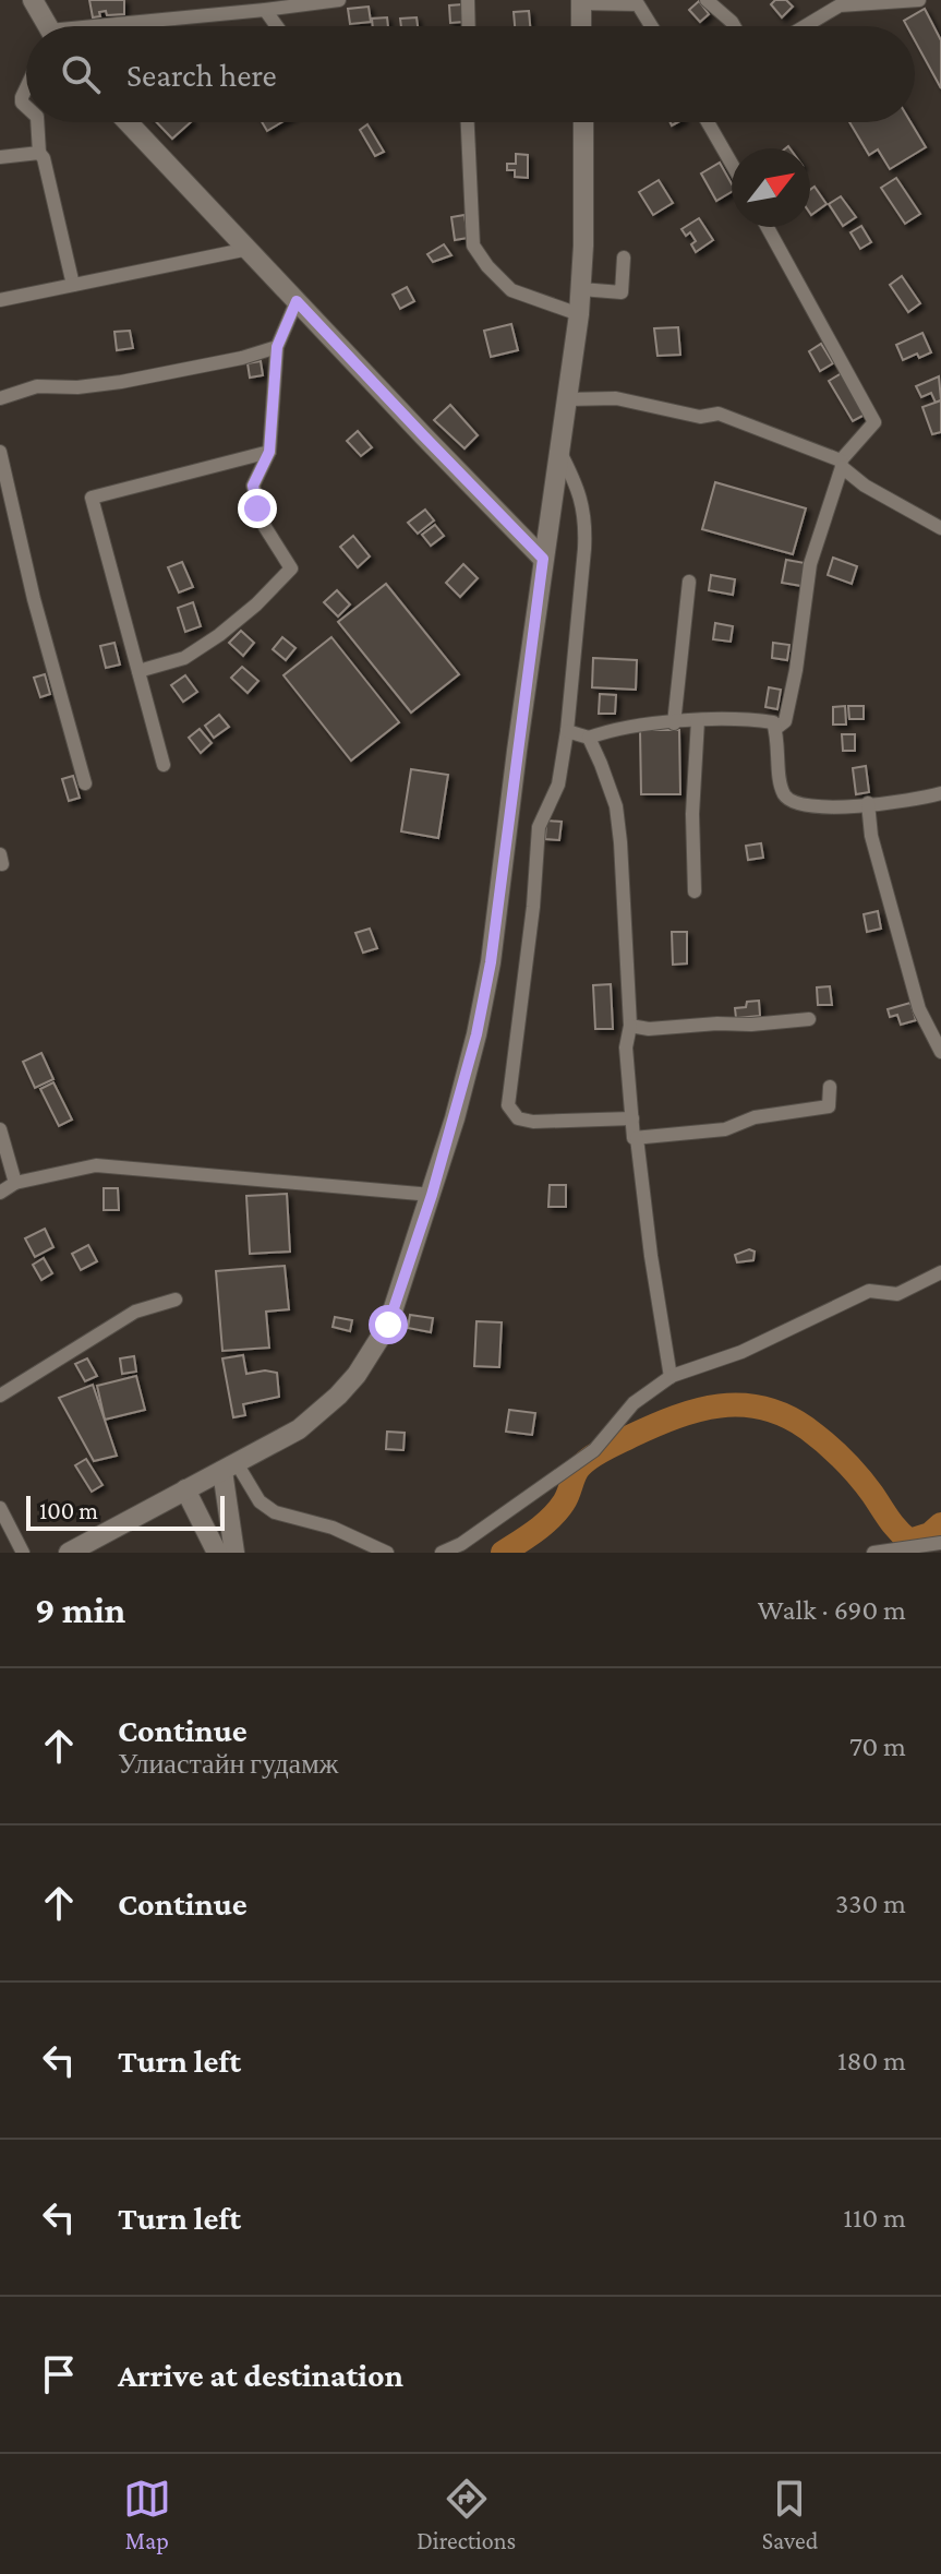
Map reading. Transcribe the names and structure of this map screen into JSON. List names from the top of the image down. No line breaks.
{"scale_bar":"100 m","north":"top right","page":{"search":"Search here","scale":"100 m","heading":["9 min","Walk · 690 m"],"list":[["Continue","Улиастайн гудамж","70 m"],["Continue","330 m"],["Turn left","180 m"],["Turn left","110 m"],"Arrive at destination"],"nav":["Map","Directions","Saved"]}}
